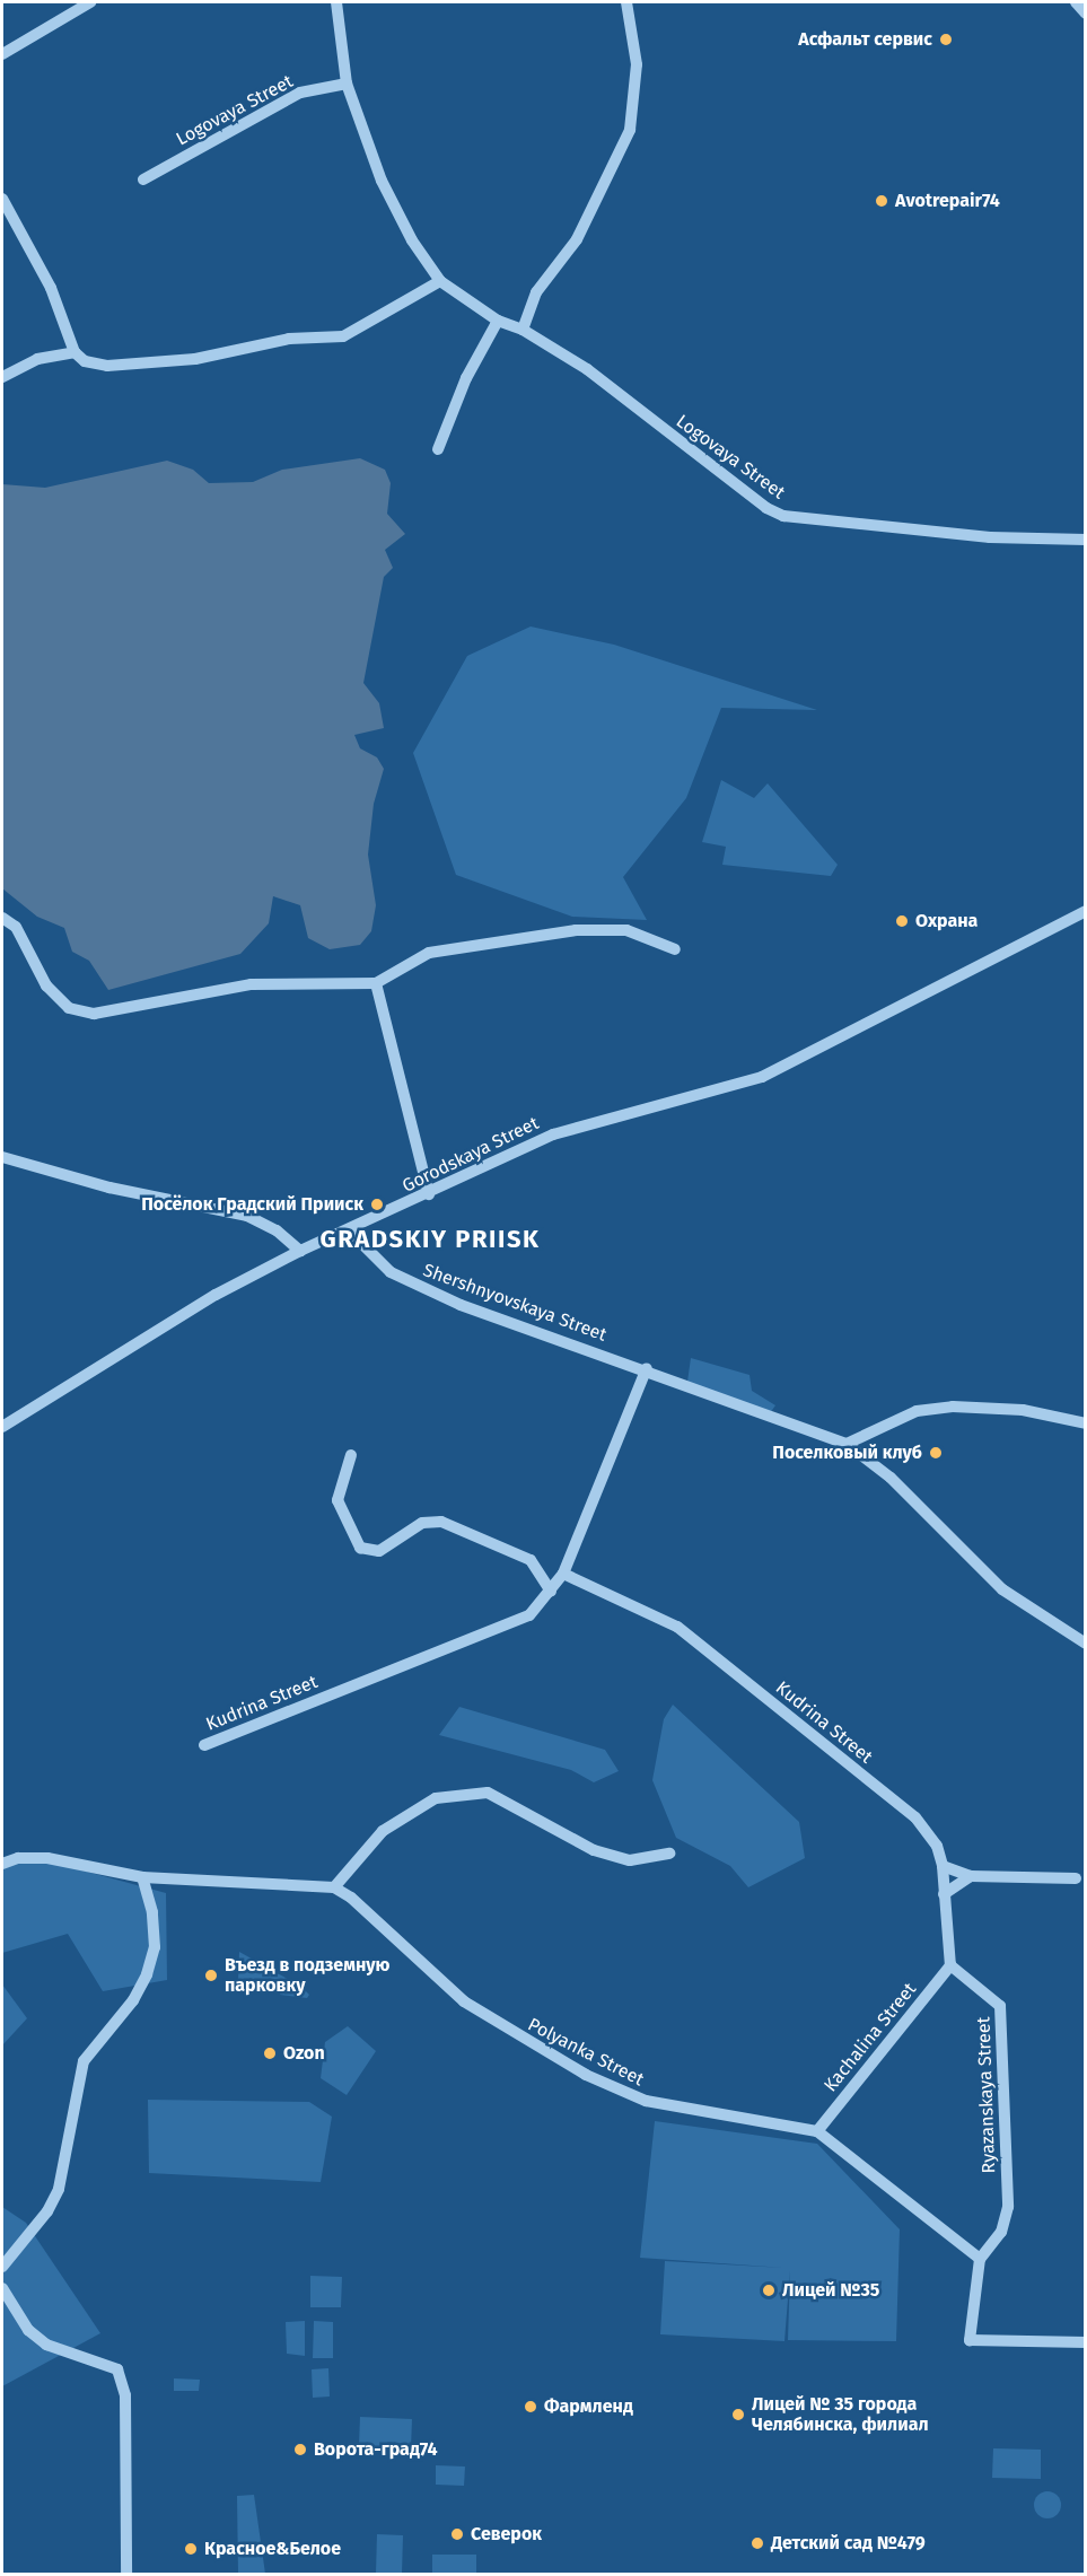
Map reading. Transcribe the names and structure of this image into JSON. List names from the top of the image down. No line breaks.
{"streets":{"street":["Logovaya Street","Gorodskaya Street","Shershnyovskaya Street","Kudrina Street","Kachalina Street","Polyanka Street","Ryazanskaya Street"]},"crossings":[["Gorodskaya Street","Shershnyovskaya Street"],["Kachalina Street","Polyanka Street"],["Kachalina Street","Ryazanskaya Street"],["Polyanka Street","Ryazanskaya Street"]],"districts":["GRADSKIY PRIISK"],"places":["Асфальт сервис","Avotrepair74","Охрана","Посёлок Градский Прииск","Поселковый клуб","Въезд в подземную парковку","Ozon","Лицей №35","Фармленд","Лицей № 35 города Челябинска, филиал","Ворота-град74","Северок","Детский сад №479","Красное&Белое"]}
